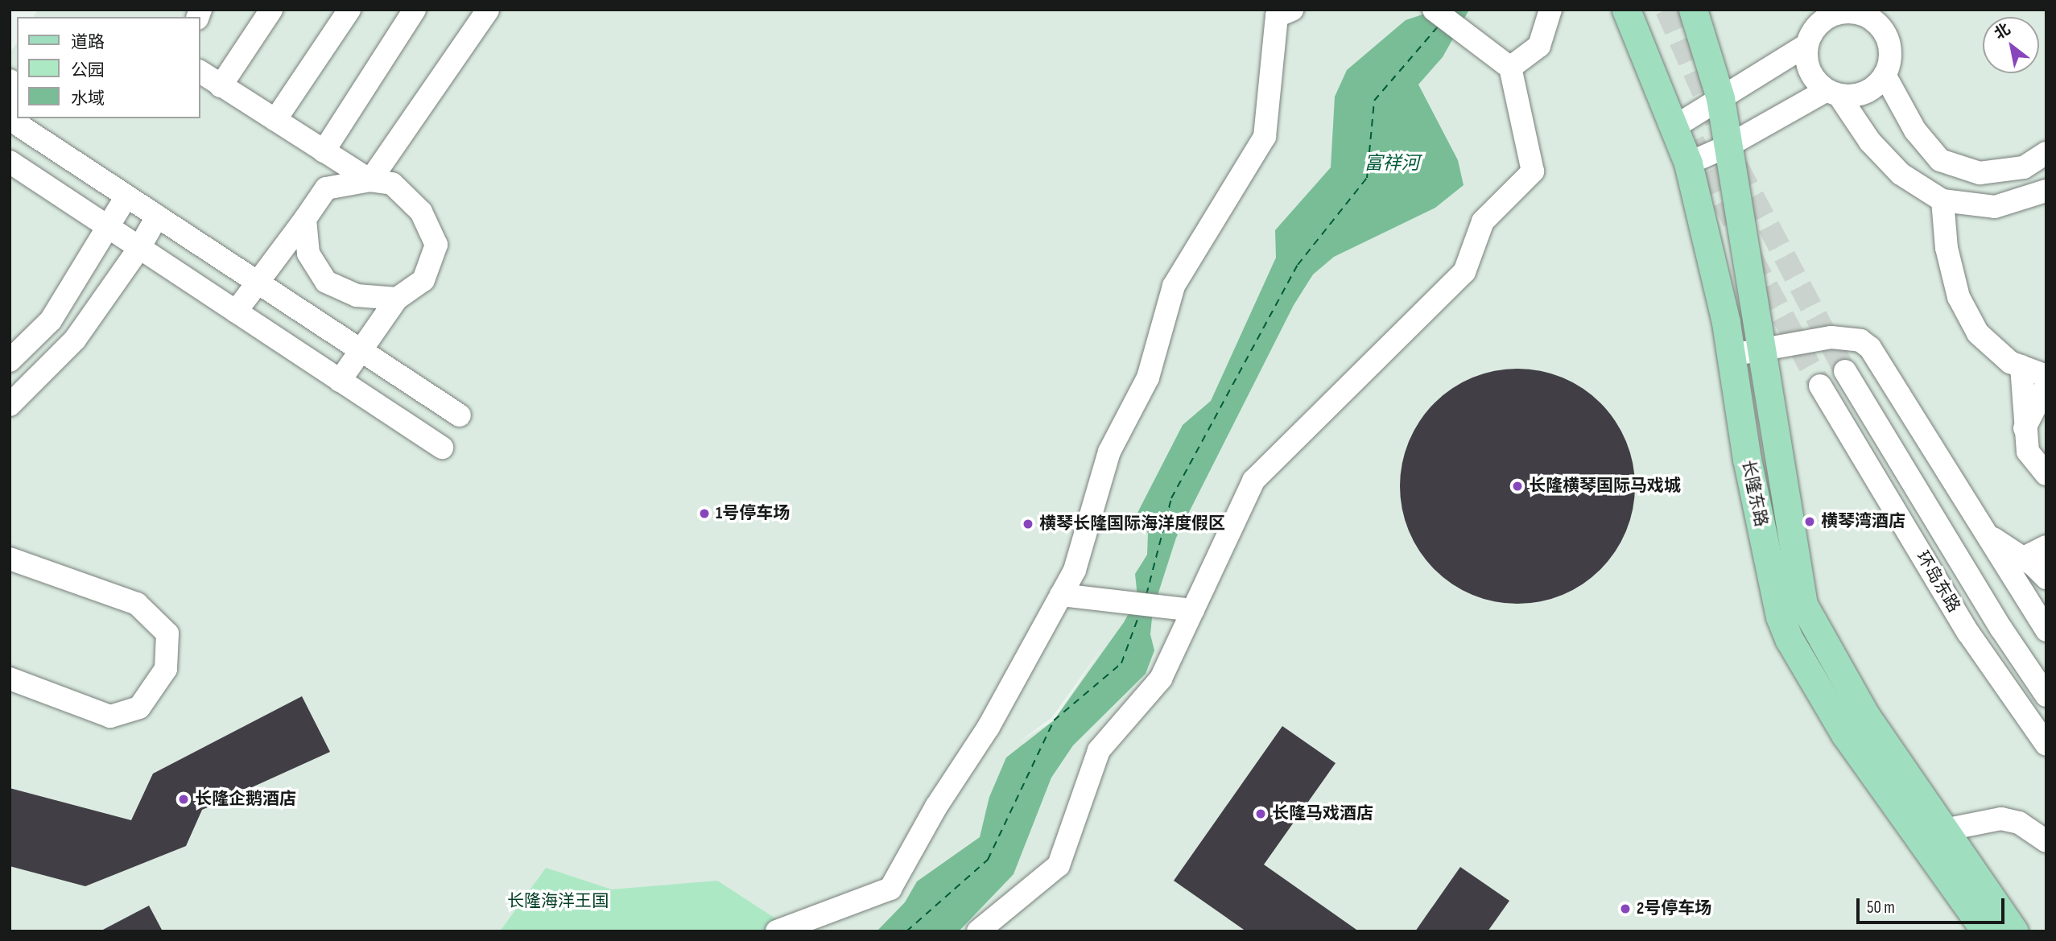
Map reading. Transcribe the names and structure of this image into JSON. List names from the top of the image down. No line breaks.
{"streets":{"main road":["长隆东路"],"street":["环岛东路"]},"water":["富祥河"],"parks":["长隆海洋王国"],"places":["长隆横琴国际马戏城","1号停车场","横琴湾酒店","横琴长隆国际海洋度假区","长隆企鹅酒店","长隆马戏酒店","2号停车场"],"legend":["道路","公园","水域"],"scale_bar":"50 m","north":"top left"}
